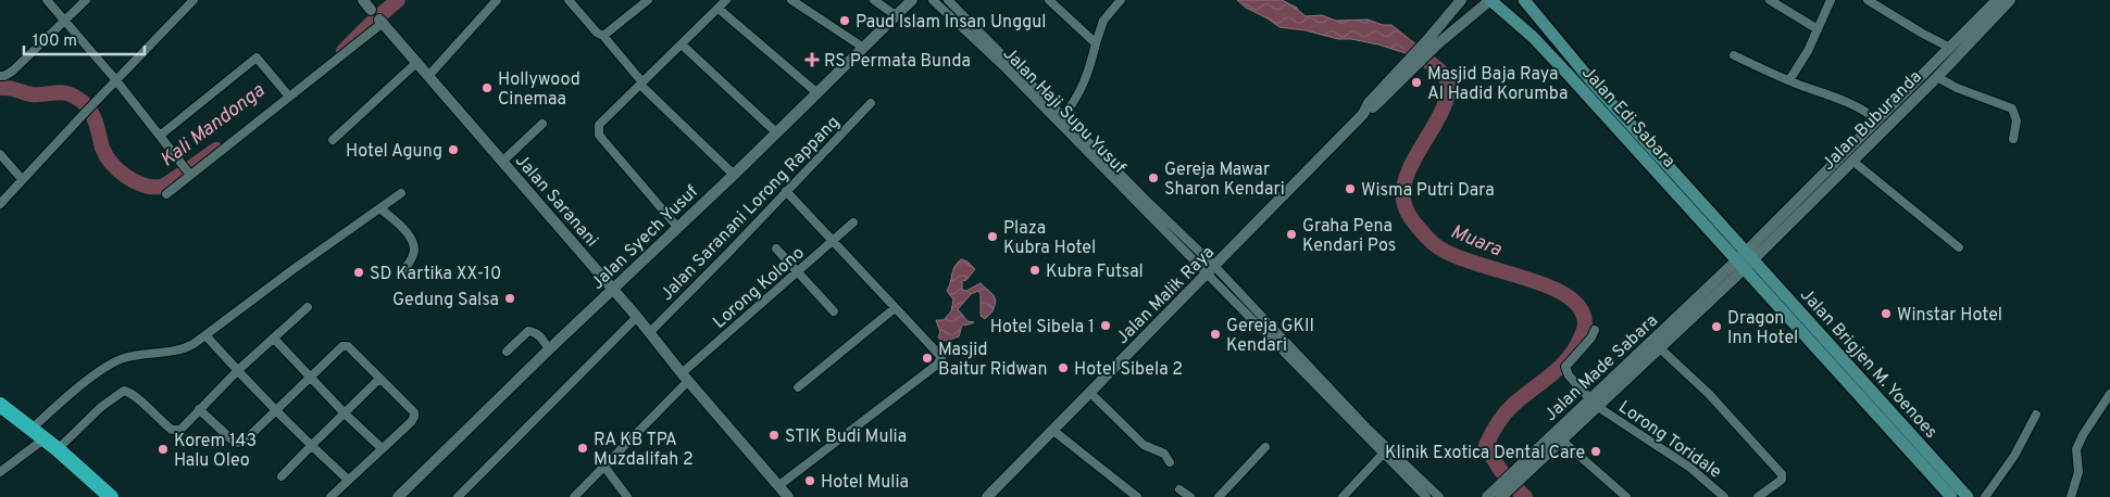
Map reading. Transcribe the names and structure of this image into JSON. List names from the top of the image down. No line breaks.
{"streets":{"main road":["Jalan Edi Sabara","Jalan Brigjen M. Yoenoes"],"street":["Jalan Haji Supu Yusuf","Jalan Buburanda","Jalan Saranani","Jalan Saranani Lorong Rappang","Jalan Syech Yusuf","Lorong Kolono","Jalan Malik Raya","Jalan Made Sabara","Lorong Toridale"]},"crossings":[["Jalan Haji Supu Yusuf","Jalan Malik Raya"],["Jalan Edi Sabara","Jalan Buburanda"],["Jalan Edi Sabara","Jalan Brigjen M. Yoenoes"],["Jalan Edi Sabara","Jalan Made Sabara"],["Jalan Buburanda","Jalan Brigjen M. Yoenoes"],["Jalan Saranani","Jalan Saranani Lorong Rappang"],["Jalan Saranani","Jalan Syech Yusuf"],["Jalan Saranani","Lorong Kolono"],["Jalan Brigjen M. Yoenoes","Jalan Made Sabara"],["Jalan Made Sabara","Lorong Toridale"]],"water":["Kali Mandonga","Muara"],"places":{"other":["Paud Islam Insan Unggul","Masjid Baja Raya Al Hadid Korumba","Hollywood Cinemaa","Hotel Agung","Gereja Mawar Sharon Kendari","Wisma Putri Dara","Graha Pena Kendari Pos","Plaza Kubra Hotel","Kubra Futsal","SD Kartika XX-10","Gedung Salsa","Winstar Hotel","Hotel Sibela 1","Dragon Inn Hotel","Gereja GKII Kendari","Masjid Baitur Ridwan","Hotel Sibela 2","STIK Budi Mulia","RA KB TPA Muzdalifah 2","Korem 143 Halu Oleo","Klinik Exotica Dental Care","Hotel Mulia"],"health":["RS Permata Bunda"]},"scale_bar":"100 m"}
